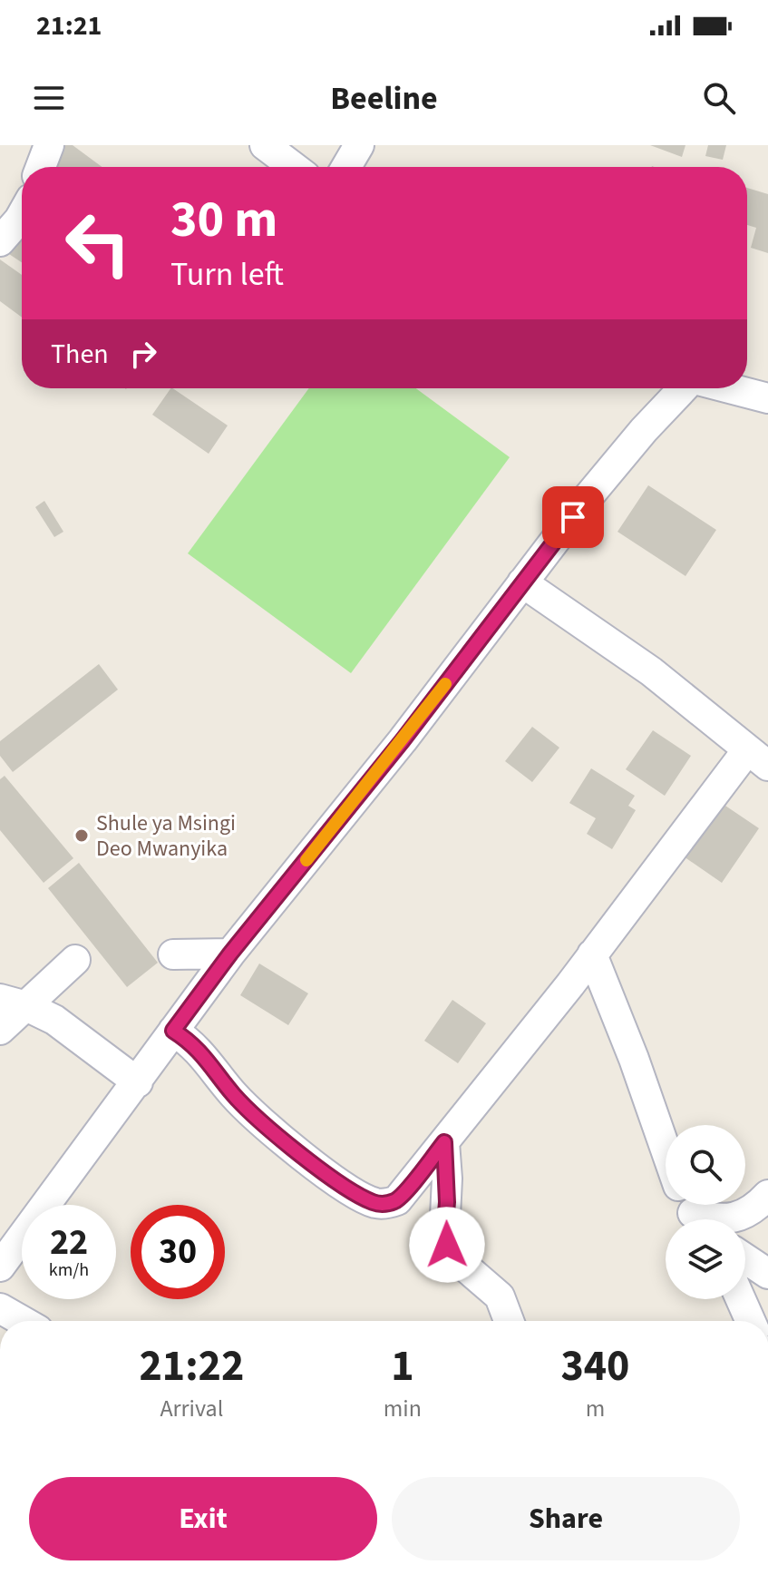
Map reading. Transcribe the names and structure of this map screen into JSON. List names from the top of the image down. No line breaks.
{"places":["Shule ya Msingi Deo Mwanyika"],"page":{"status":"21:21","header":"Beeline","turn":["30 m","Turn left"],"then":"Then","speed":"22 km/h","limit":"30","eta":["21:22","Arrival","1","min","340","m"],"buttons":["Exit","Share"]}}
